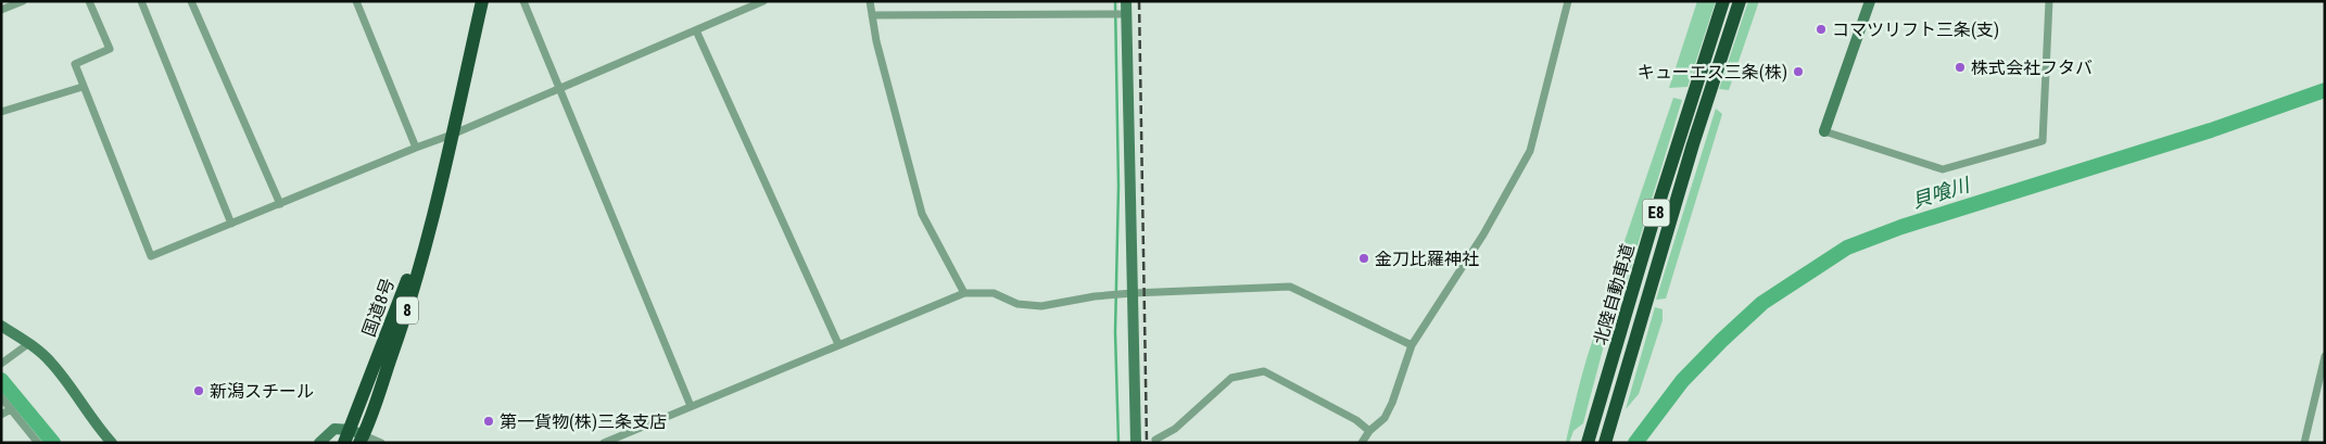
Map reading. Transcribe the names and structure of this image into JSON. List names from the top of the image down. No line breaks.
{"streets":{"highway":["E8","北陸自動車道","国道8号","8"]},"water":["貝喰川"],"places":["コマツリフト三条(支)","株式会社フタバ","キューエス三条(株)","金刀比羅神社","新潟スチール","第一貨物(株)三条支店"]}
